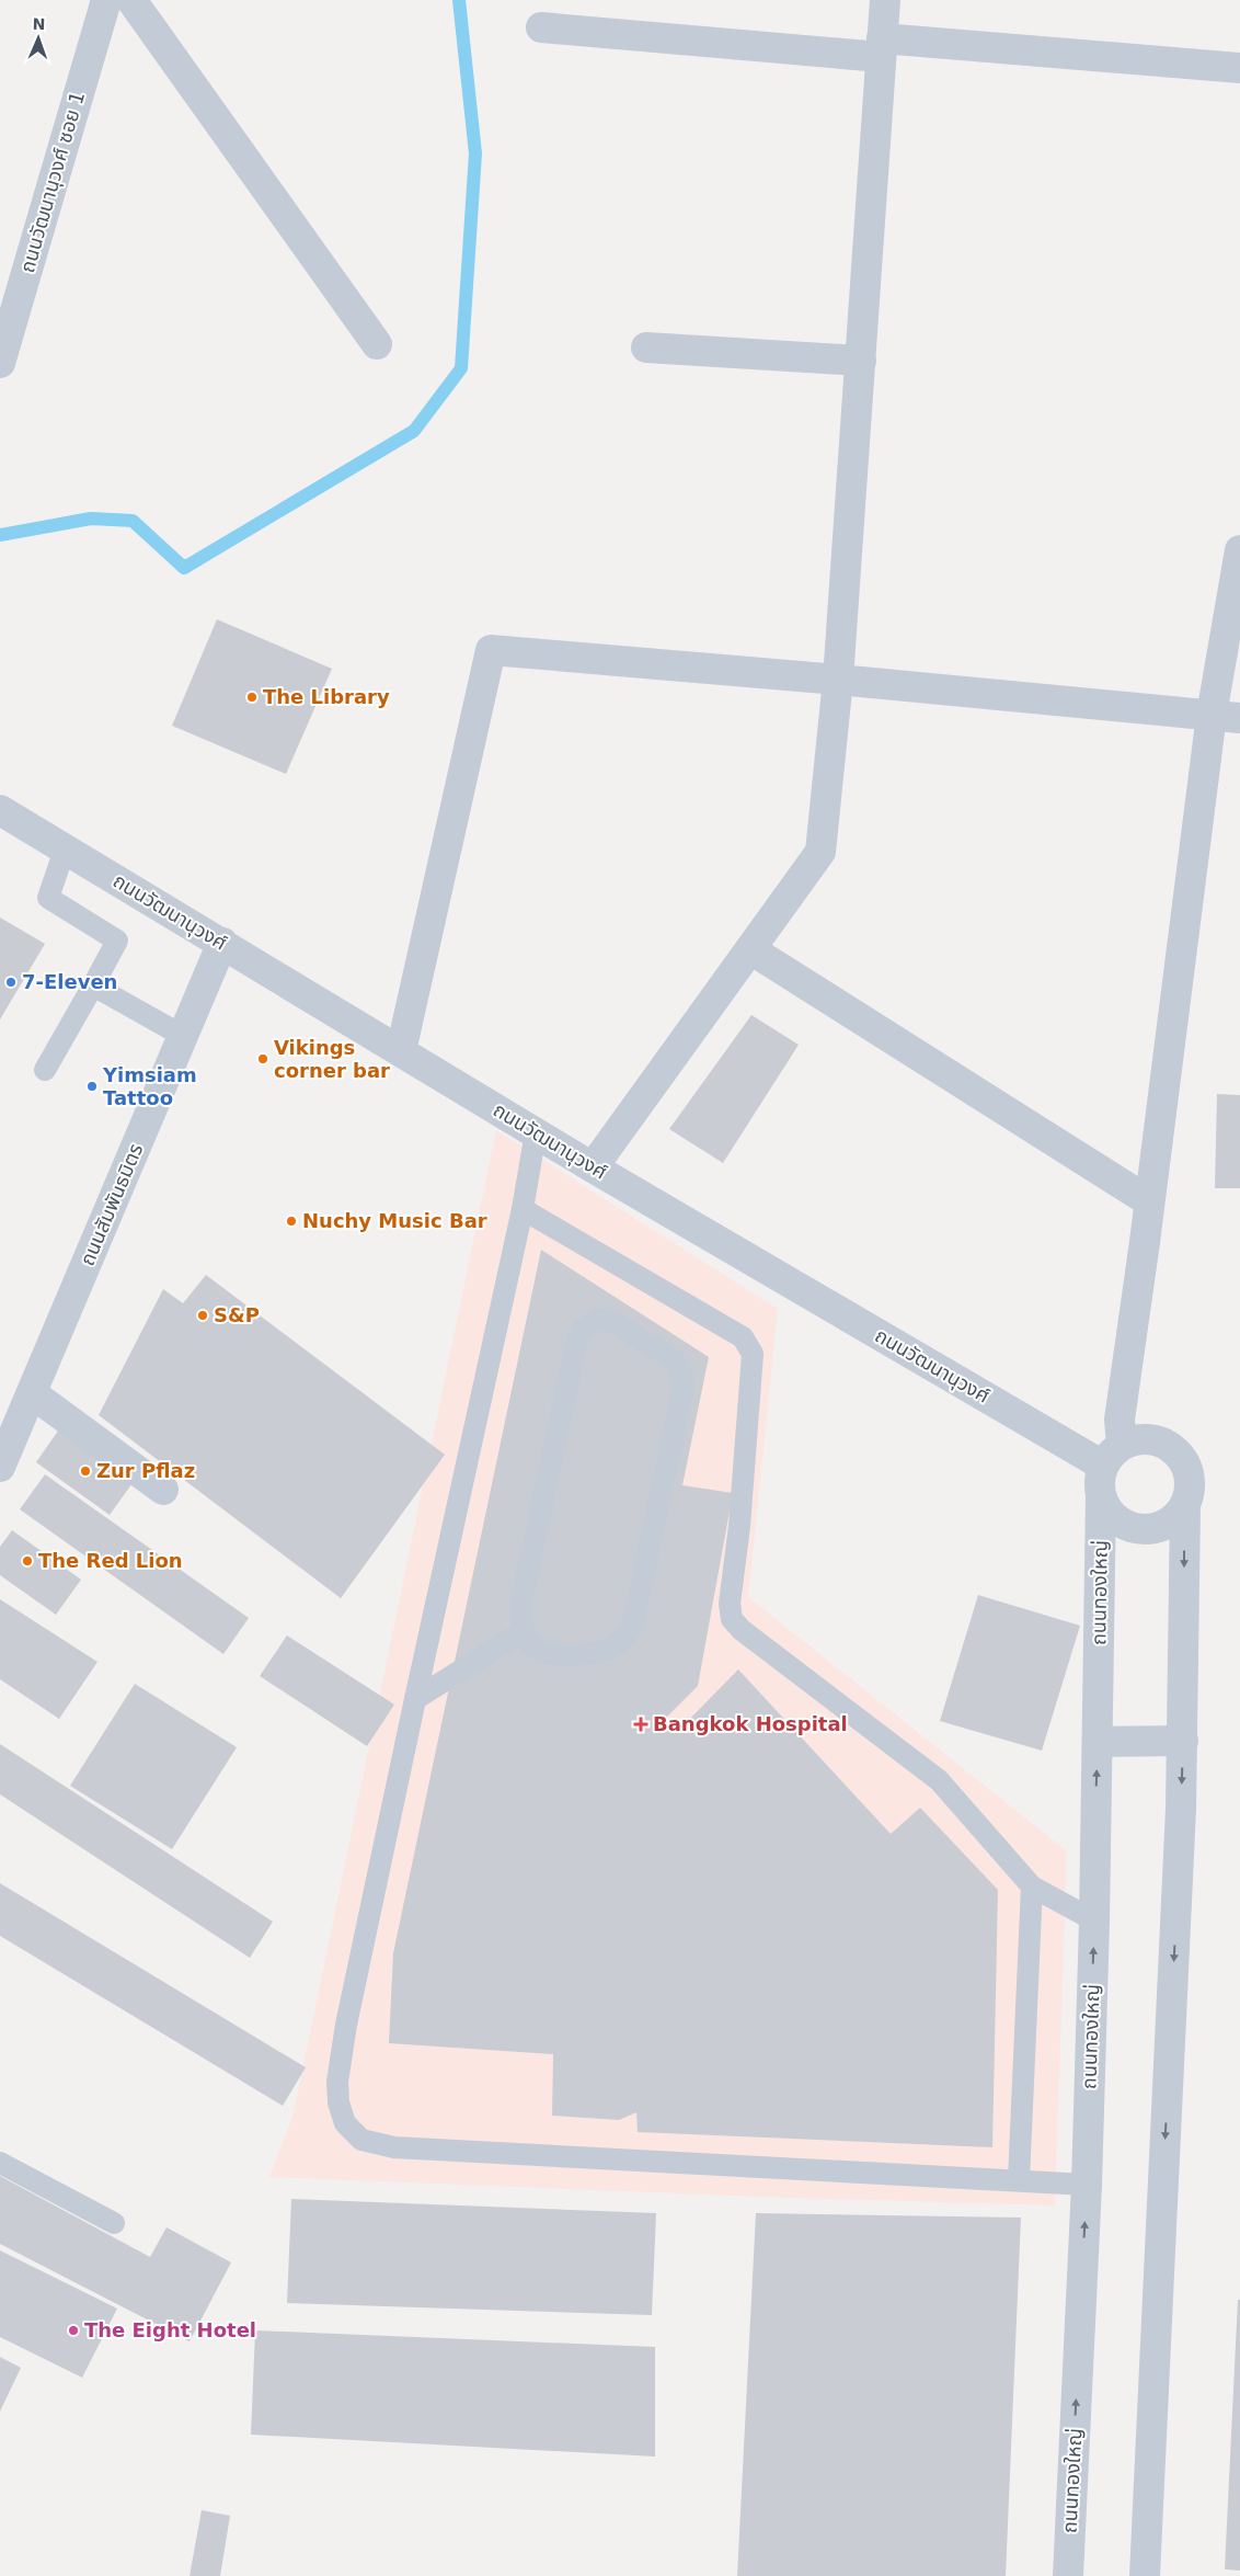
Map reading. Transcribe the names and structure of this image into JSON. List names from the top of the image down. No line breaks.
{"streets":{"street":["ถนนวัฒนานุวงศ์ ซอย 1","ถนนวัฒนานุวงศ์","ถนนสัมพันธมิตร","ถนนทองใหญ่"]},"crossings":[["ถนนวัฒนานุวงศ์","ถนนสัมพันธมิตร"],["ถนนวัฒนานุวงศ์","ถนนทองใหญ่"]],"places":{"other":["The Library","7-Eleven","Vikings corner bar","Yimsiam Tattoo","Nuchy Music Bar","S&P","Zur Pflaz","The Red Lion","The Eight Hotel"],"health":["Bangkok Hospital"]},"north":"top"}
